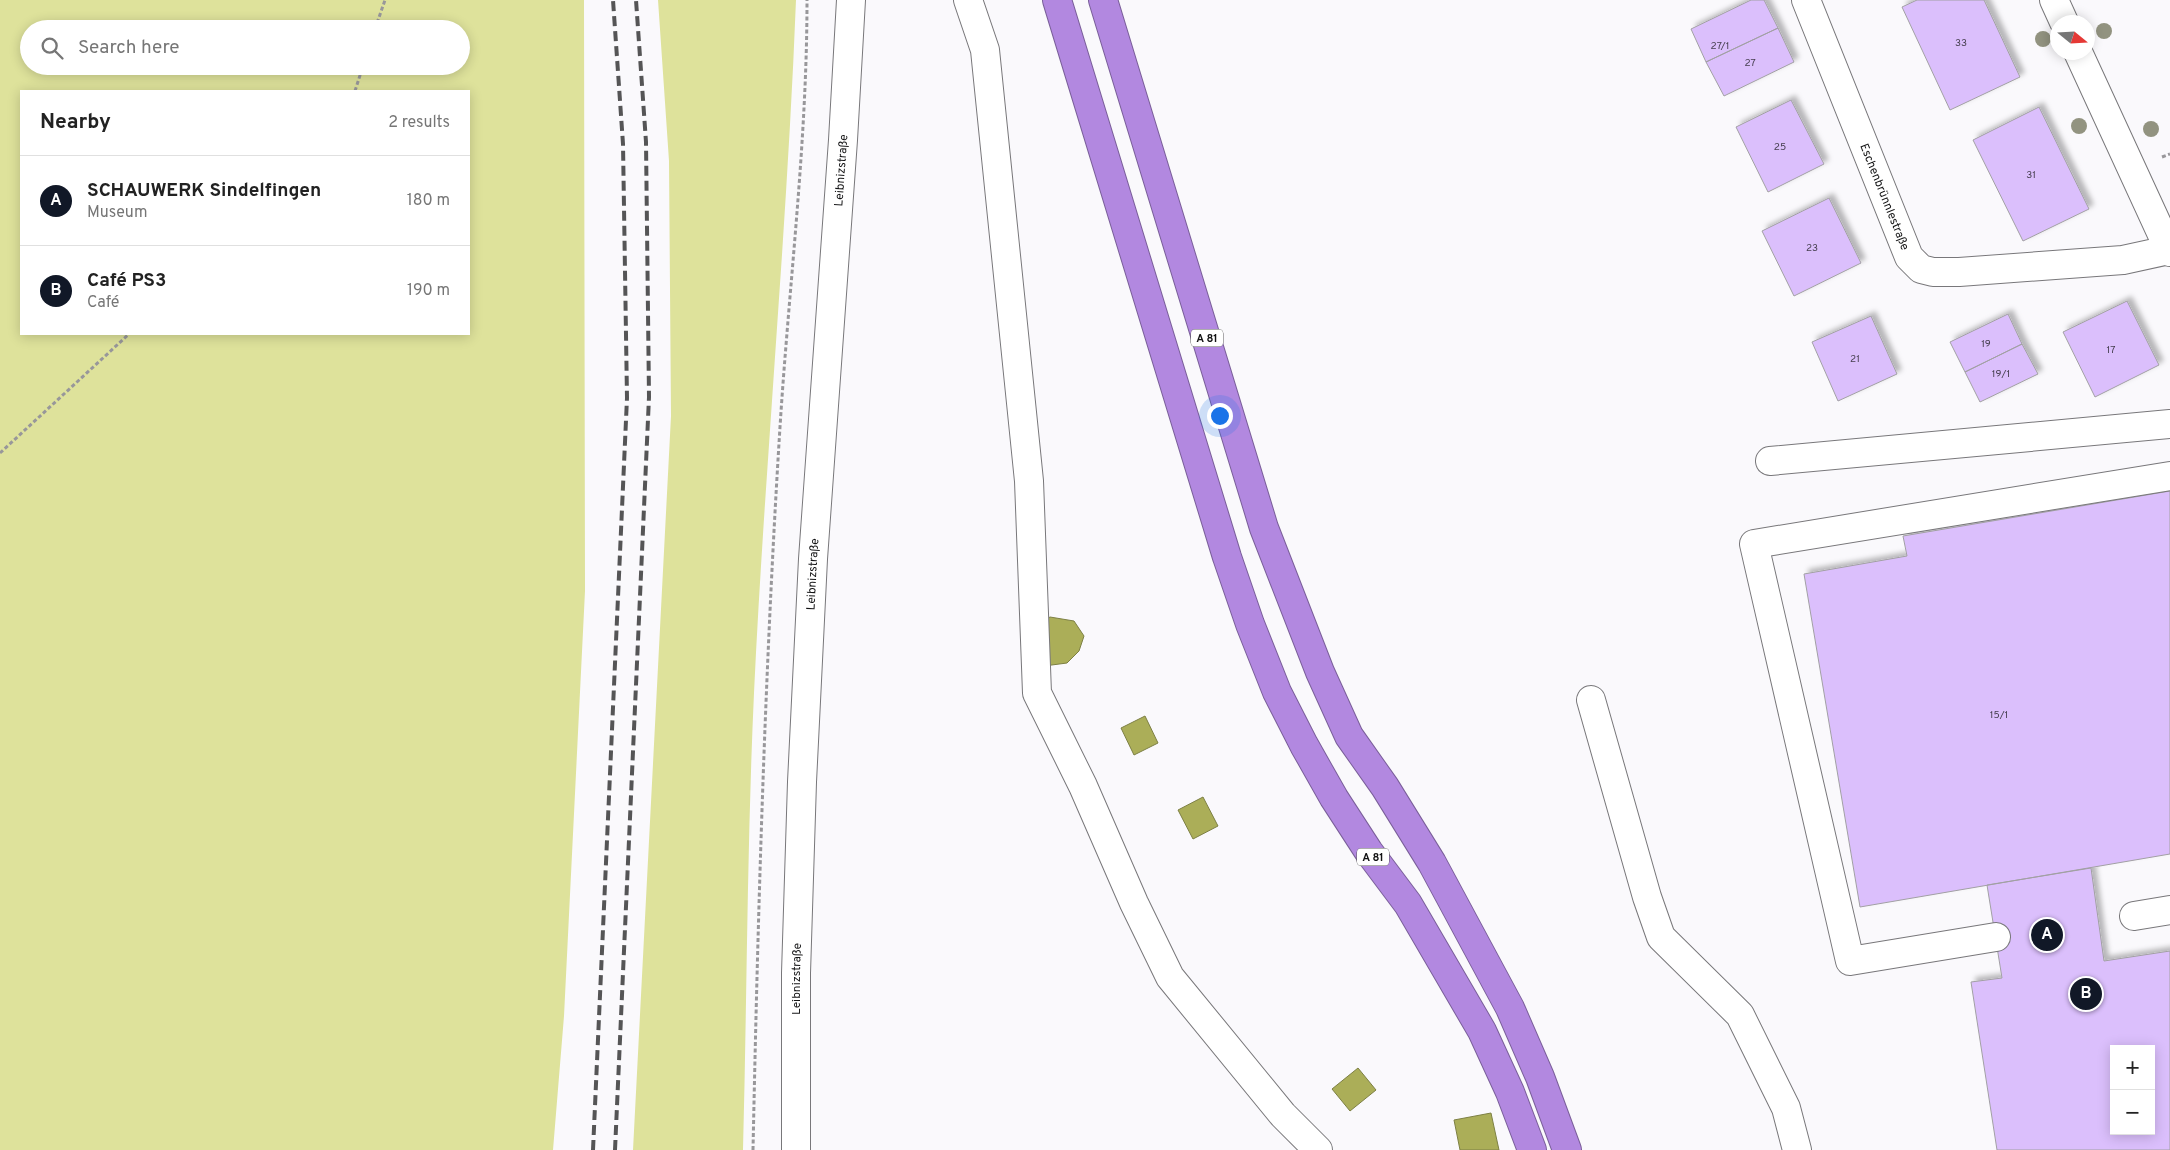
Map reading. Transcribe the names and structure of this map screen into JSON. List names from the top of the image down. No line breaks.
{"streets":{"highway":["A 81"],"street":["Leibnizstraße","Eschenbrünnlestraße"]},"house_numbers":["33","27/1","27","25","31","23","19","17","21","19/1","15/1"],"north":"right","page":{"search":"Search here","heading":["Nearby","2 results"],"list":[{"mark":"A","name":"SCHAUWERK Sindelfingen","note":"Museum","value":"180 m"},{"mark":"B","name":"Café PS3","note":"Café","value":"190 m"}],"pins":["A","B"],"map_buttons":["+","−"]}}
